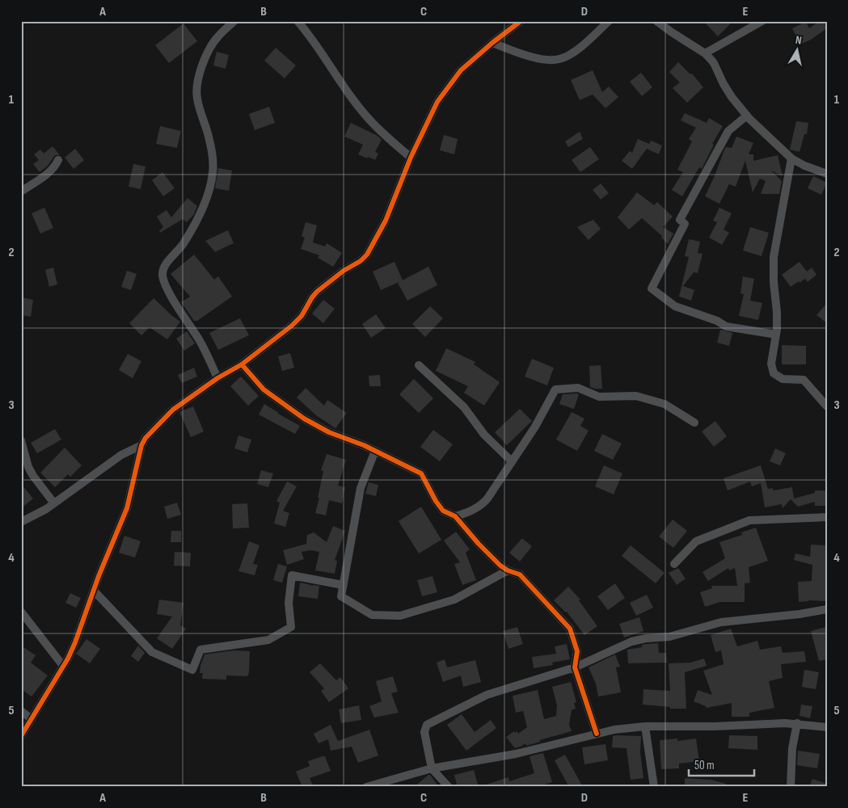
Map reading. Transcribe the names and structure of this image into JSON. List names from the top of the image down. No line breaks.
{"scale_bar":"50 m","north":"top","grid":{"columns":["A","B","C","D","E"],"rows":["1","2","3","4","5"]}}
